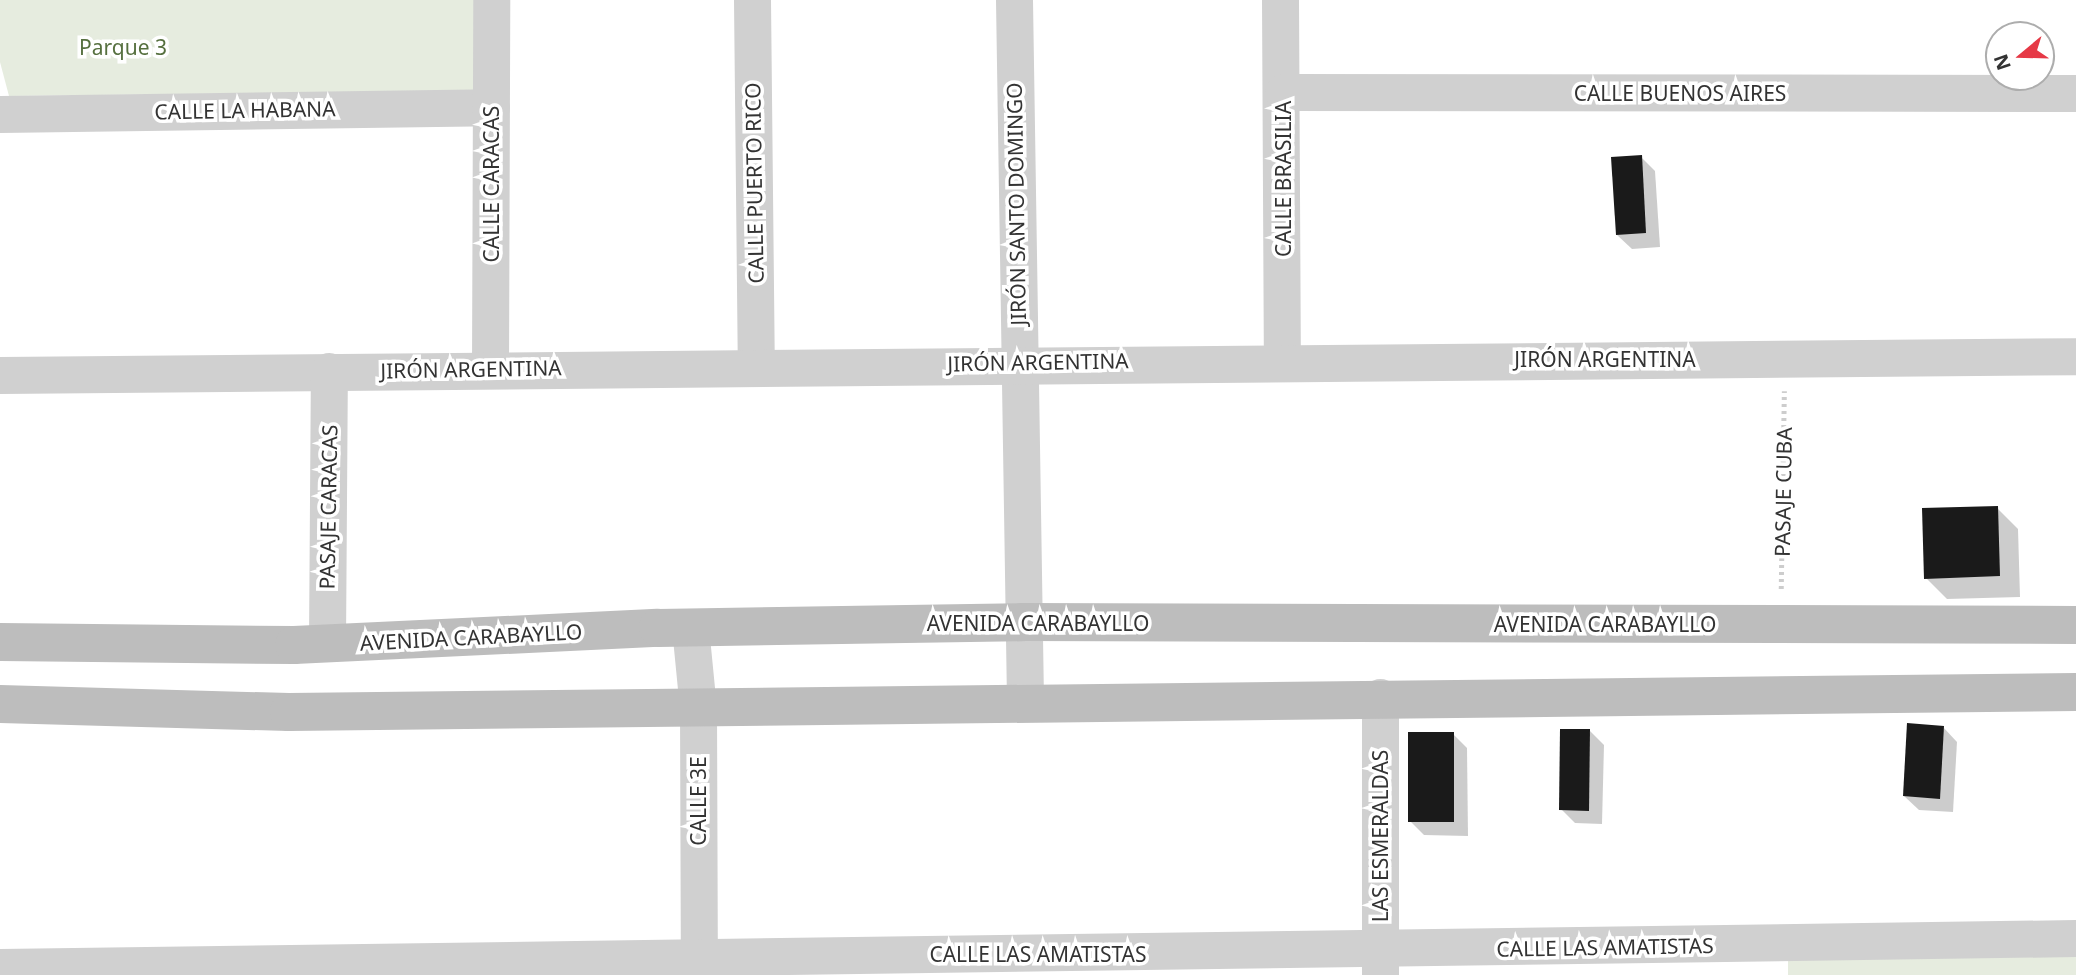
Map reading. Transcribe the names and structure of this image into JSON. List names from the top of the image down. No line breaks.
{"streets":{"main road":["AVENIDA CARABAYLLO"],"street":["CALLE BUENOS AIRES","CALLE LA HABANA","CALLE BRASILIA","CALLE PUERTO RICO","CALLE CARACAS","JIRÓN SANTO DOMINGO","JIRÓN ARGENTINA","PASAJE CARACAS","CALLE 3E","LAS ESMERALDAS","CALLE LAS AMATISTAS"],"path":["PASAJE CUBA"]},"crossings":[["CALLE BUENOS AIRES","CALLE BRASILIA"],["CALLE LA HABANA","CALLE CARACAS"],["CALLE BRASILIA","JIRÓN ARGENTINA"],["CALLE PUERTO RICO","JIRÓN ARGENTINA"],["CALLE CARACAS","JIRÓN ARGENTINA"],["JIRÓN SANTO DOMINGO","JIRÓN ARGENTINA"],["JIRÓN SANTO DOMINGO","AVENIDA CARABAYLLO"],["JIRÓN ARGENTINA","PASAJE CUBA"],["JIRÓN ARGENTINA","PASAJE CARACAS"],["PASAJE CUBA","AVENIDA CARABAYLLO"],["PASAJE CARACAS","AVENIDA CARABAYLLO"],["AVENIDA CARABAYLLO","CALLE 3E"],["CALLE 3E","CALLE LAS AMATISTAS"],["LAS ESMERALDAS","CALLE LAS AMATISTAS"]],"parks":["Parque 3"],"north":"left"}
